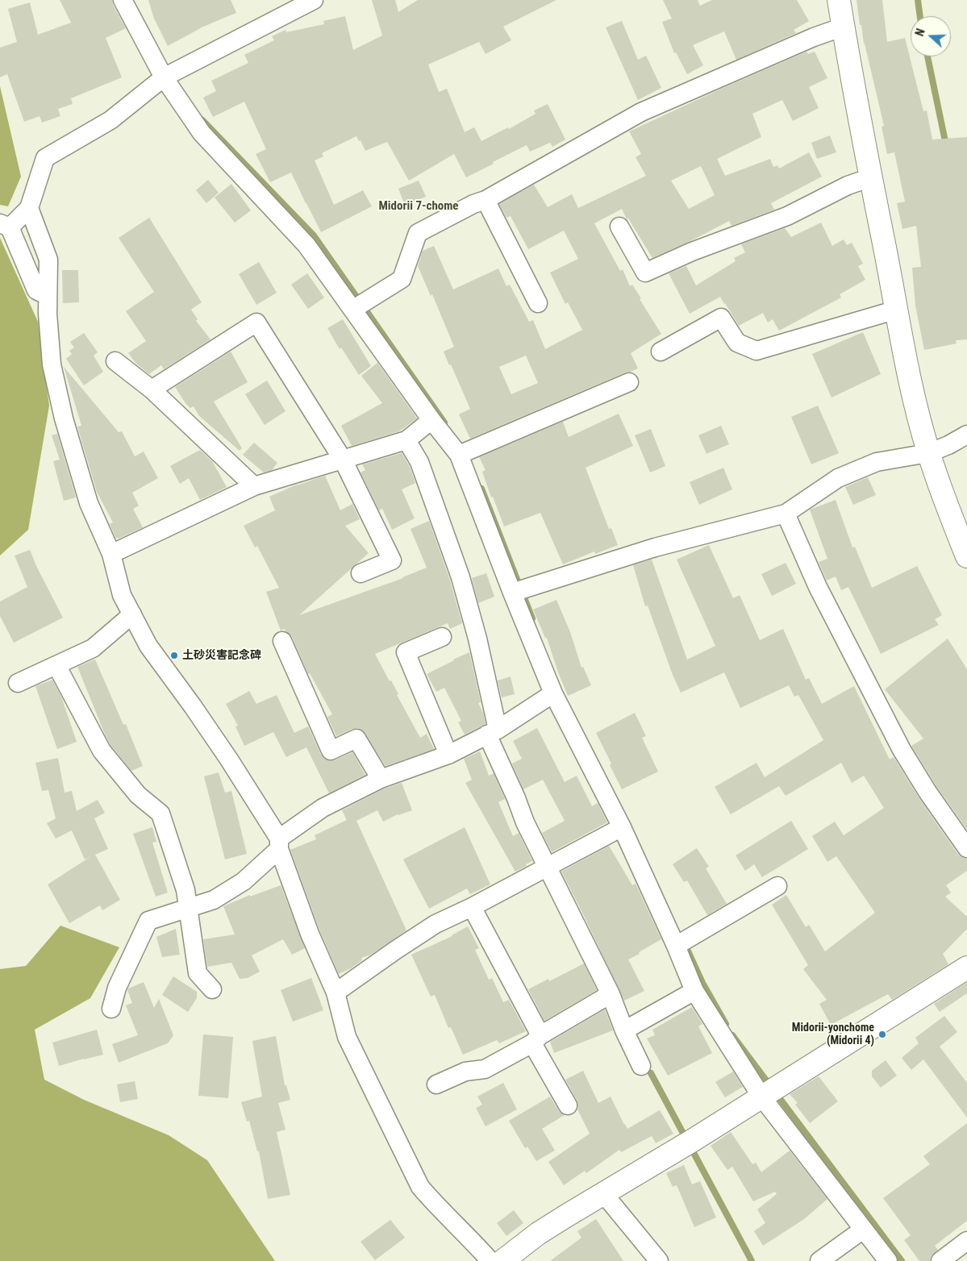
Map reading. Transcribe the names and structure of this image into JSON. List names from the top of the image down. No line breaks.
{"districts":["Midorii 7-chome"],"places":["土砂災害記念碑","Midorii-yonchome (Midorii 4)"],"north":"left"}
